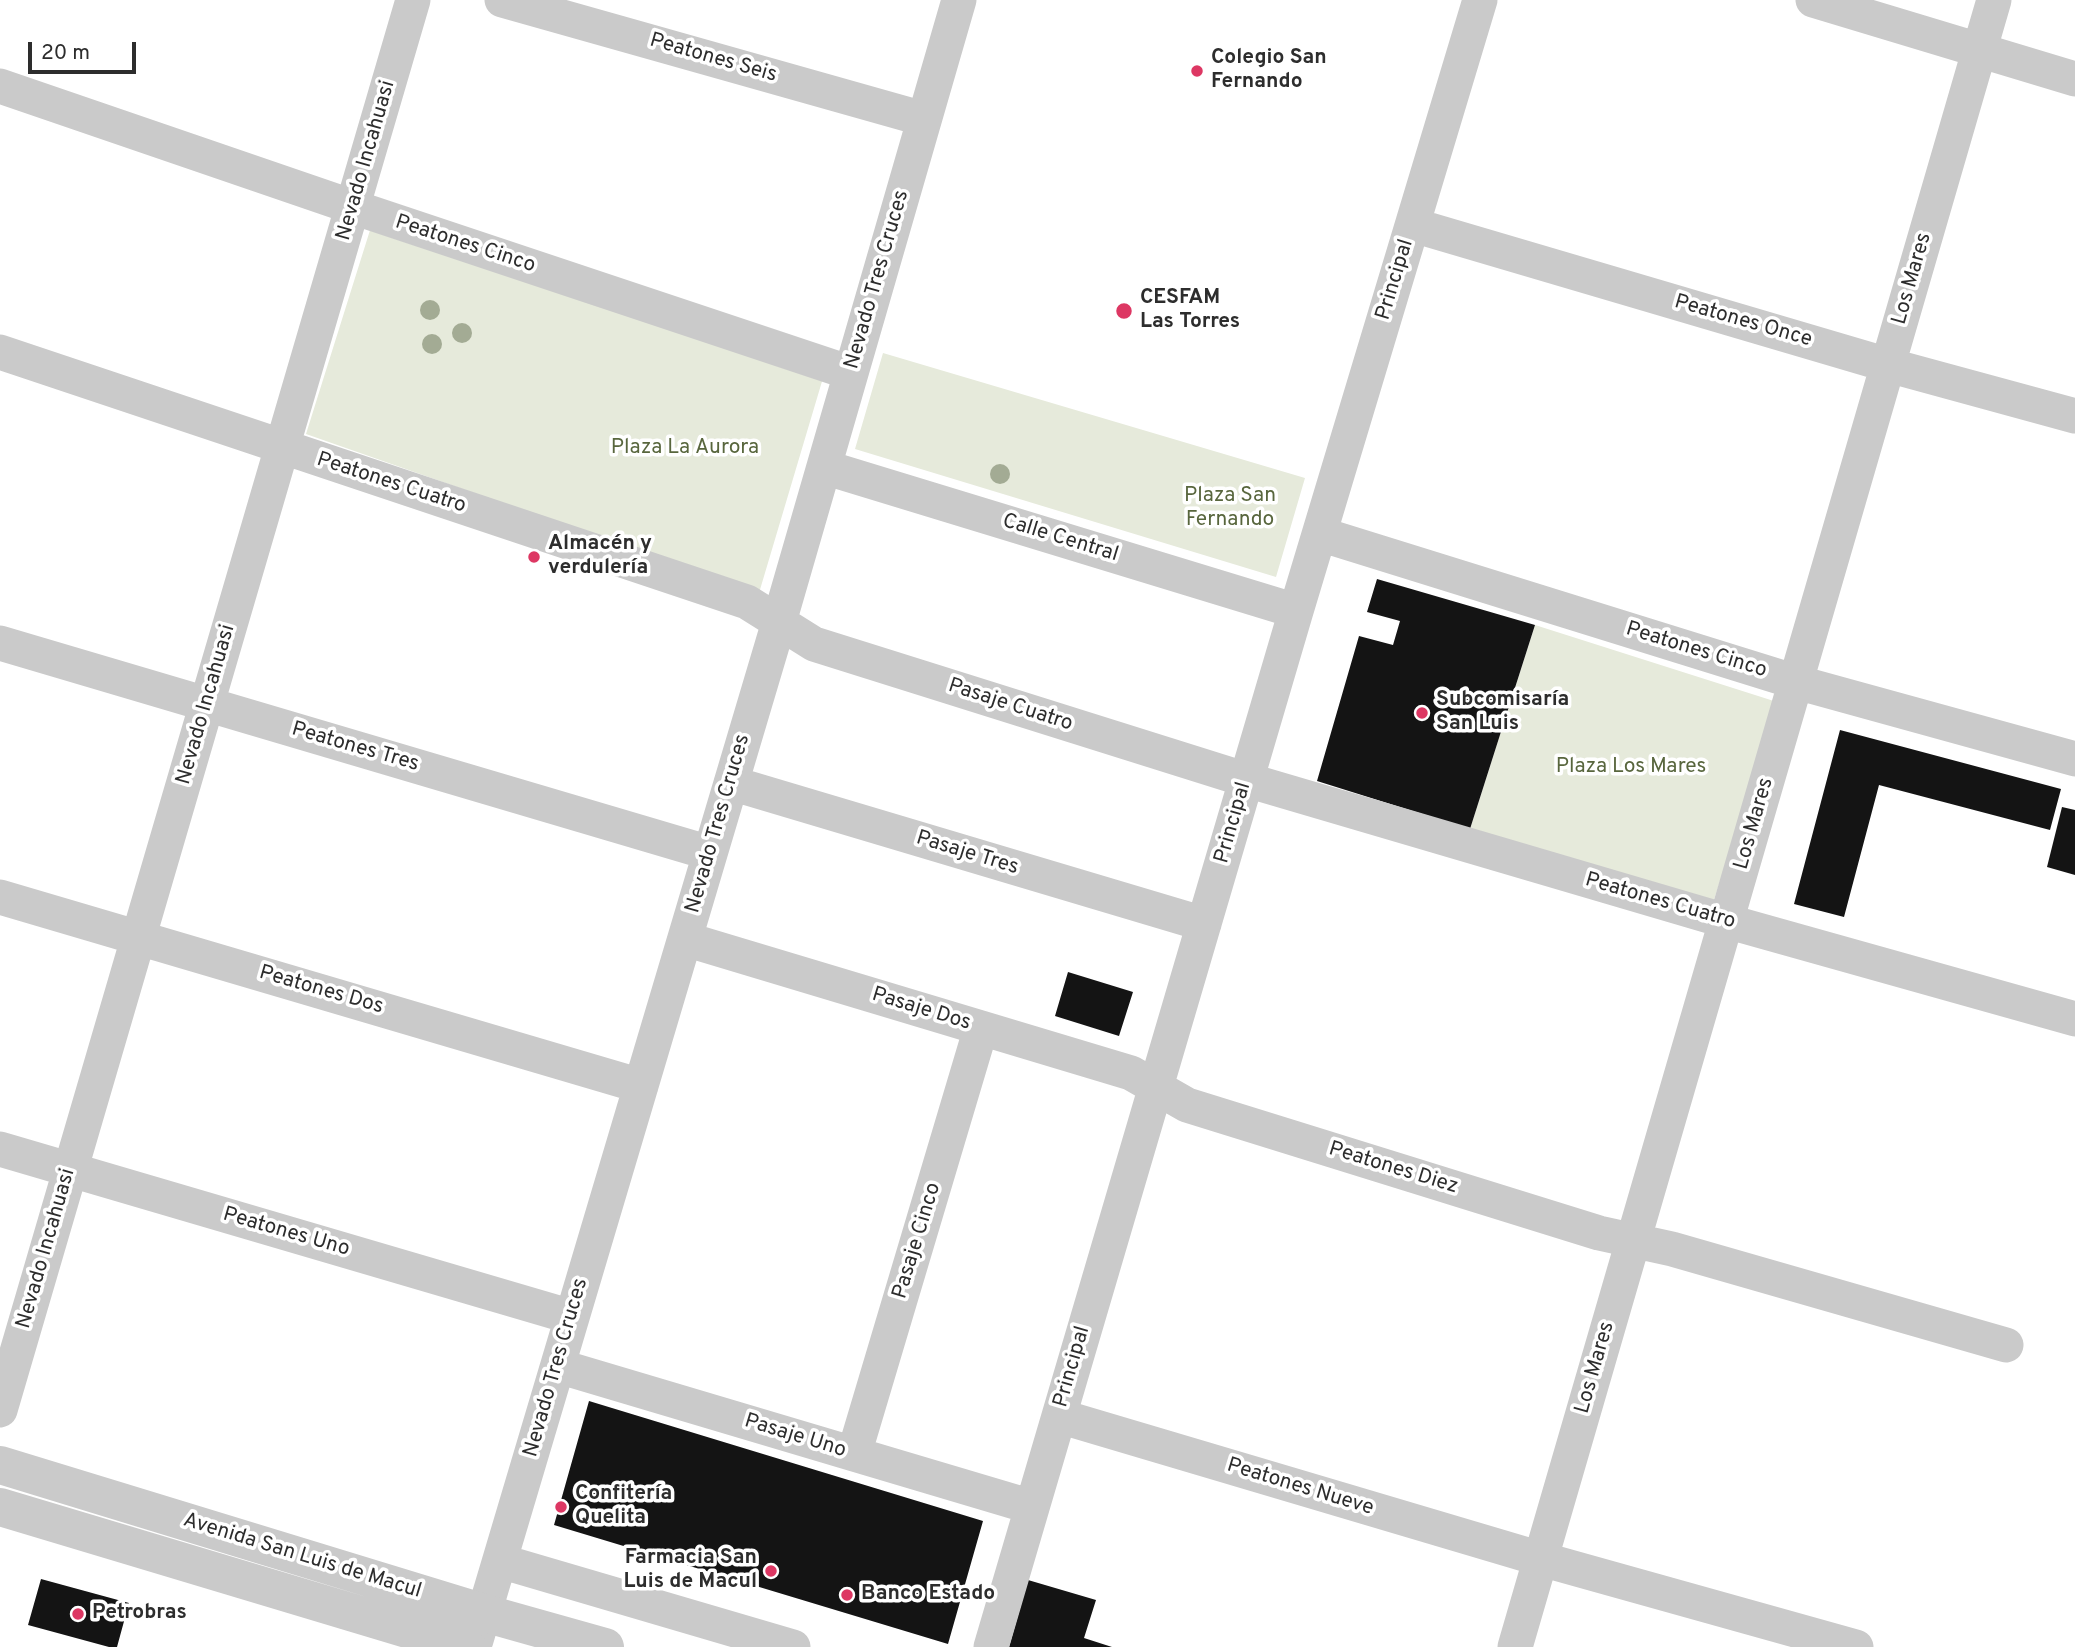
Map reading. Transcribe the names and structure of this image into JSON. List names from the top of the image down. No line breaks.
{"streets":{"street":["Peatones Seis","Nevado Incahuasi","Peatones Cinco","Los Mares","Nevado Tres Cruces","Principal","Peatones Once","Peatones Cuatro","Calle Central","Pasaje Cuatro","Peatones Tres","Pasaje Tres","Peatones Dos","Pasaje Dos","Peatones Diez","Peatones Uno","Pasaje Cinco","Pasaje Uno","Peatones Nueve","Avenida San Luis de Macul"]},"crossings":[["Peatones Seis","Nevado Tres Cruces"],["Nevado Incahuasi","Peatones Cinco"],["Nevado Incahuasi","Peatones Cuatro"],["Nevado Incahuasi","Peatones Tres"],["Nevado Incahuasi","Peatones Dos"],["Nevado Incahuasi","Peatones Uno"],["Peatones Cinco","Los Mares"],["Peatones Cinco","Nevado Tres Cruces"],["Peatones Cinco","Principal"],["Los Mares","Peatones Once"],["Los Mares","Peatones Cuatro"],["Los Mares","Peatones Diez"],["Los Mares","Peatones Nueve"],["Nevado Tres Cruces","Peatones Cuatro"],["Nevado Tres Cruces","Calle Central"],["Nevado Tres Cruces","Pasaje Cuatro"],["Nevado Tres Cruces","Peatones Tres"],["Nevado Tres Cruces","Pasaje Tres"],["Nevado Tres Cruces","Peatones Dos"],["Nevado Tres Cruces","Pasaje Dos"],["Nevado Tres Cruces","Peatones Uno"],["Nevado Tres Cruces","Pasaje Uno"],["Nevado Tres Cruces","Avenida San Luis de Macul"],["Principal","Peatones Once"],["Principal","Peatones Cuatro"],["Principal","Calle Central"],["Principal","Pasaje Cuatro"],["Principal","Pasaje Tres"],["Principal","Pasaje Dos"],["Principal","Peatones Diez"],["Principal","Pasaje Uno"],["Principal","Peatones Nueve"],["Peatones Cuatro","Pasaje Cuatro"],["Pasaje Dos","Peatones Diez"],["Pasaje Dos","Pasaje Cinco"],["Pasaje Cinco","Pasaje Uno"]],"parks":["Plaza La Aurora","Plaza San Fernando","Plaza Los Mares"],"places":["Colegio San Fernando","CESFAM Las Torres","Almacén y verdulería","Subcomisaría San Luis","Confitería Quelita","Farmacia San Luis de Macul","Banco Estado","Petrobras"],"scale_bar":"20 m"}
